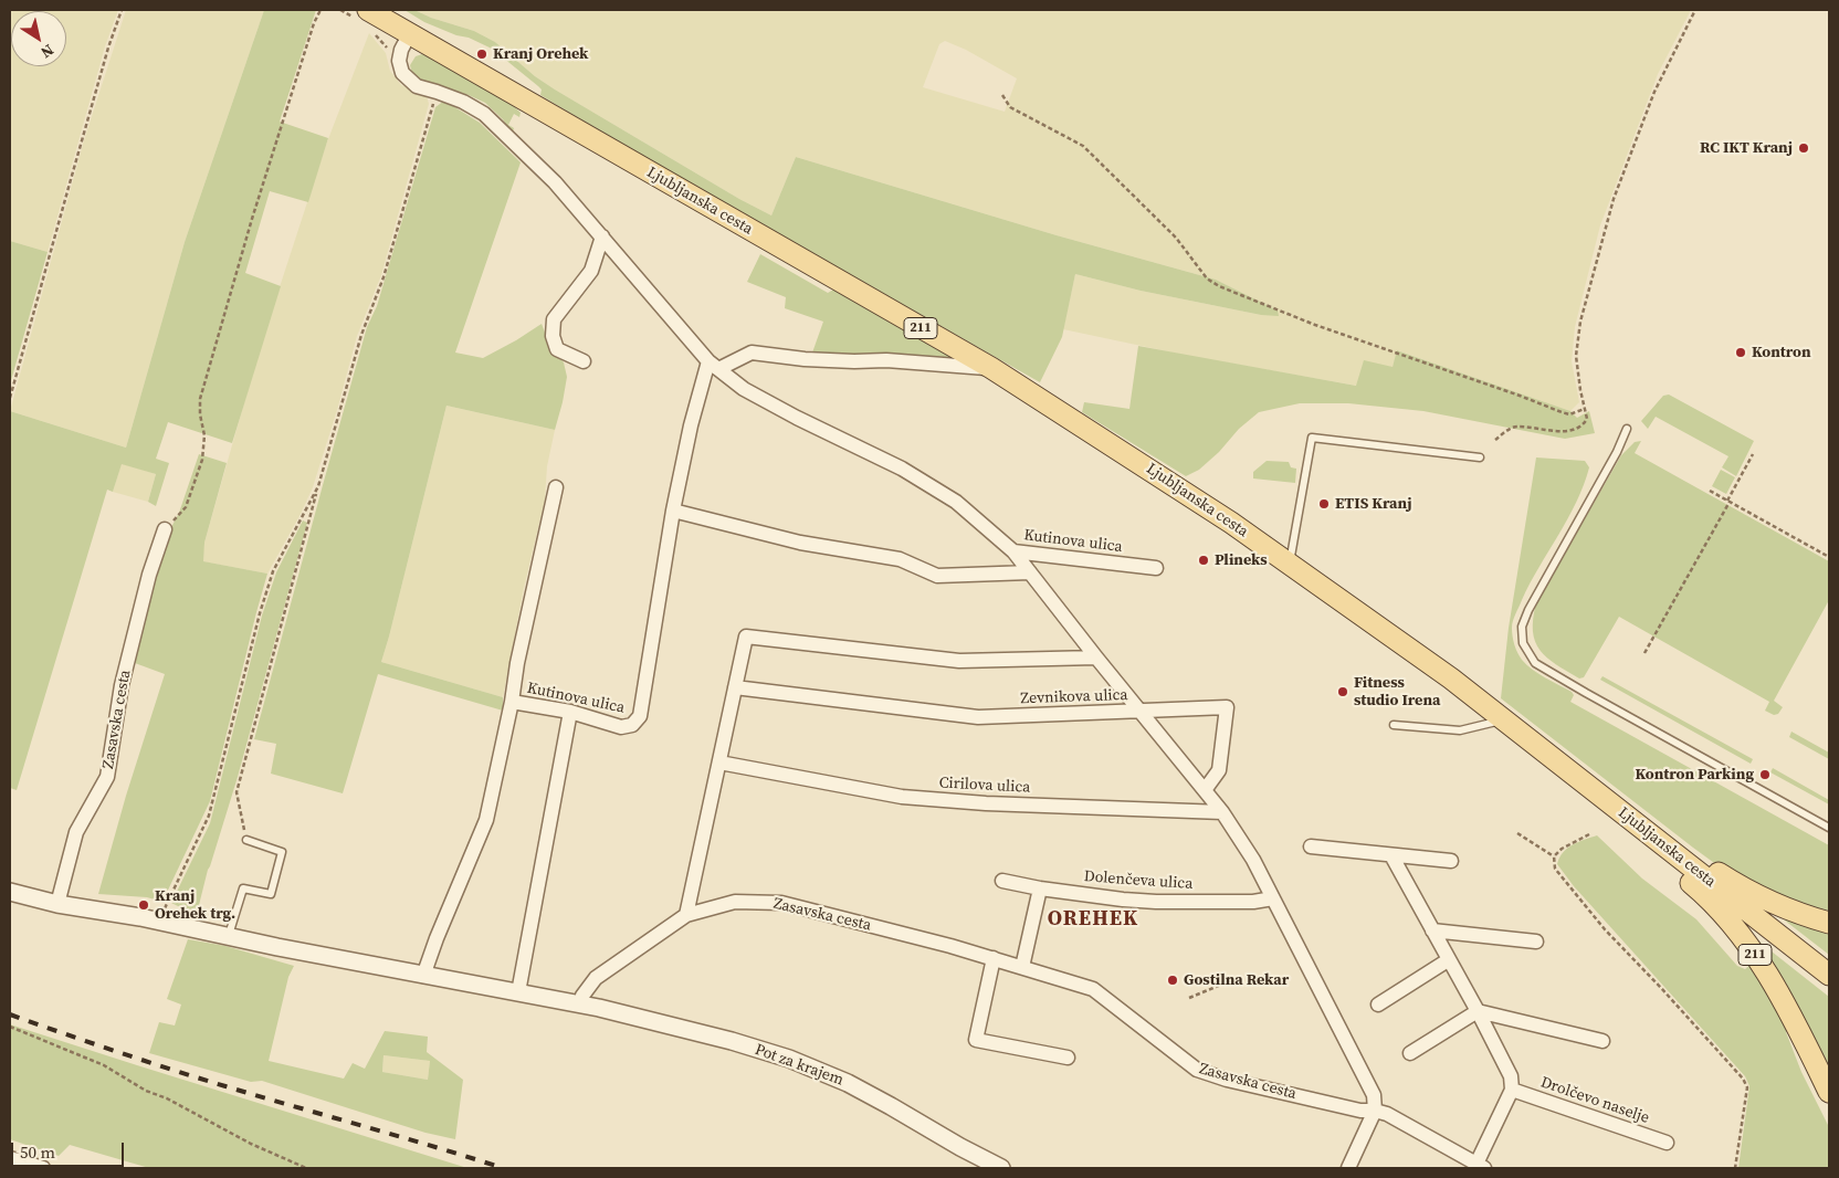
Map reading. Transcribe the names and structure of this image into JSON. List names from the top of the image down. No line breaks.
{"streets":{"main road":["Ljubljanska cesta","211"],"street":["Kutinova ulica","Zevnikova ulica","Zasavska cesta","Cirilova ulica","Dolenčeva ulica","Pot za krajem","Drolčevo naselje"]},"crossings":[["Ljubljanska cesta","211"],["Ljubljanska cesta","Kutinova ulica"],["Kutinova ulica","Zevnikova ulica"],["Zasavska cesta","Pot za krajem"]],"districts":["OREHEK"],"places":["Kranj Orehek","RC IKT Kranj","Kontron","ETIS Kranj","Plineks","Fitness studio Irena","Kontron Parking","Kranj Orehek trg.","Gostilna Rekar"],"scale_bar":"50 m","north":"bottom right"}
